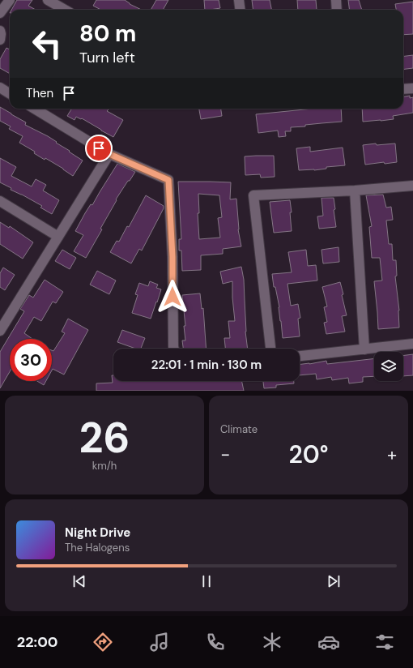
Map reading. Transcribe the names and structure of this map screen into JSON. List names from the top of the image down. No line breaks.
{"page":{"turn":["80 m","Turn left"],"then":"Then","limit":"30","trip":"22:01 · 1 min · 130 m","tile":[["26","km/h"],"Climate"],"heat":["−","20°","+"],"song":["Night Drive","The Halogens"],"tabs":"22:00"}}
